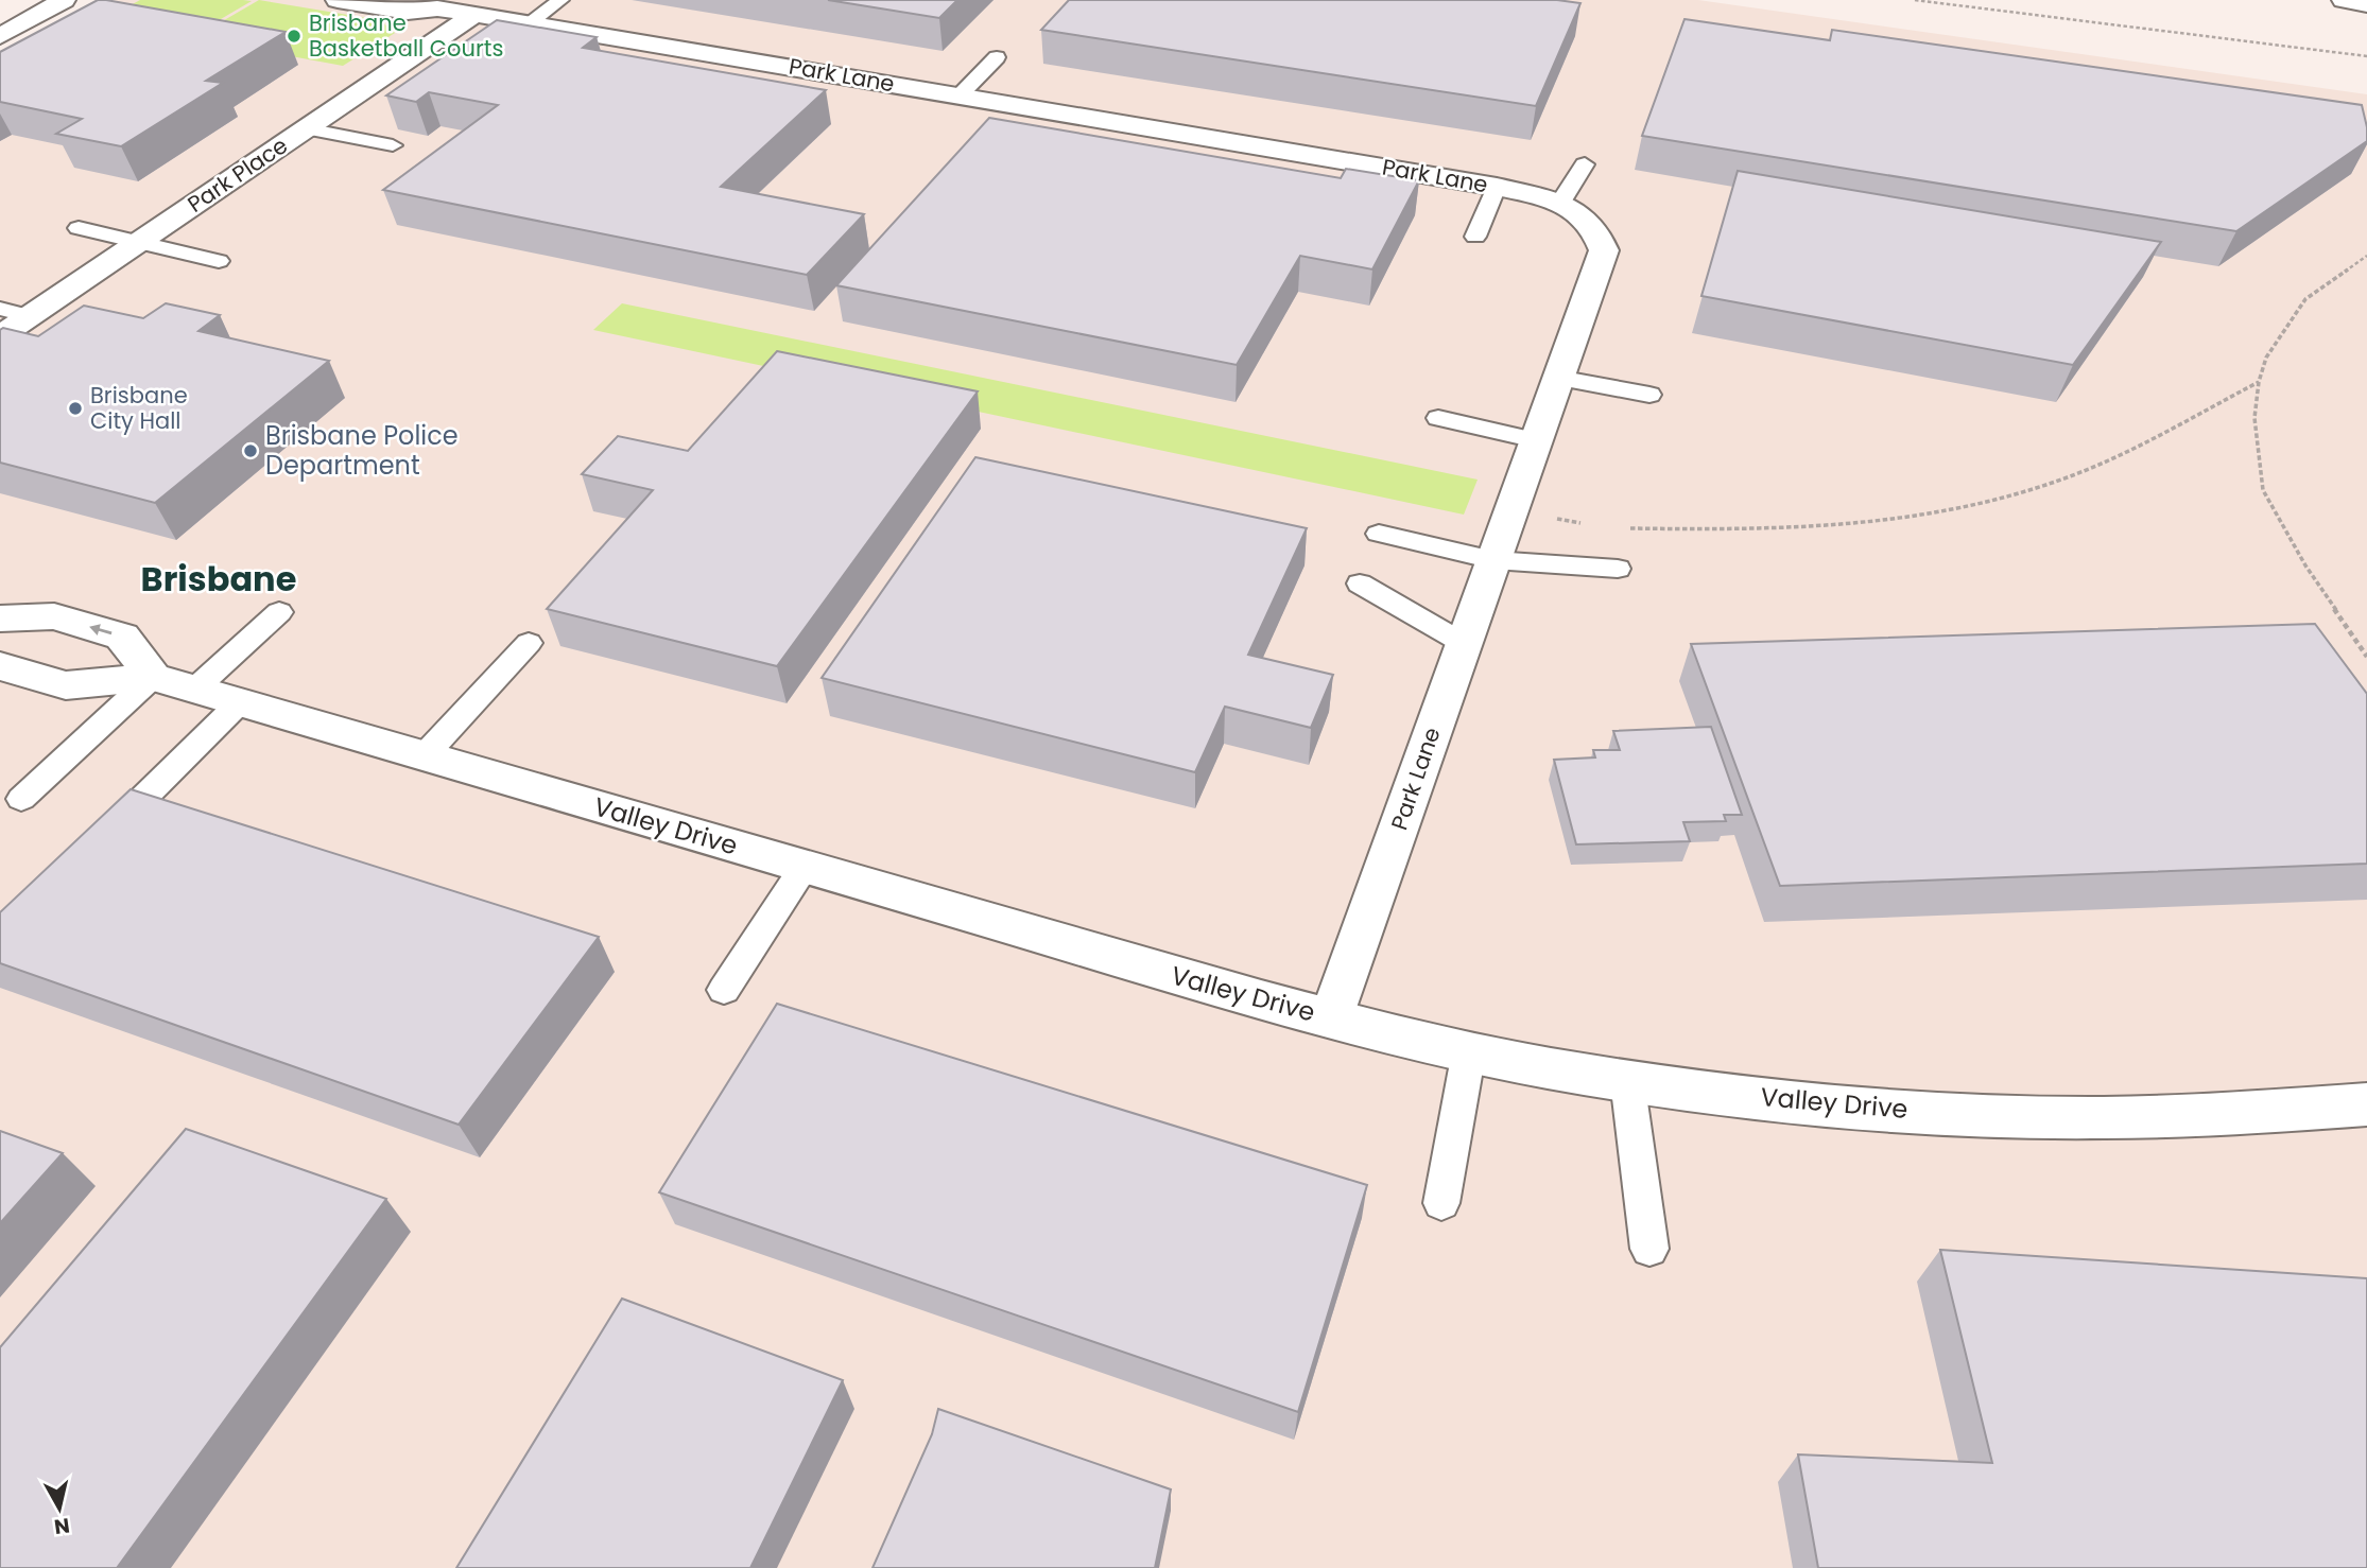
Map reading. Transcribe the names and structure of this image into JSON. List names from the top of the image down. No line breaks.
{"streets":{"street":["Park Lane","Park Place","Valley Drive"]},"crossings":[["Park Lane","Park Place"],["Park Lane","Valley Drive"]],"districts":["Brisbane"],"places":["Brisbane Basketball Courts","Brisbane City Hall","Brisbane Police Department"],"north":"bottom"}
